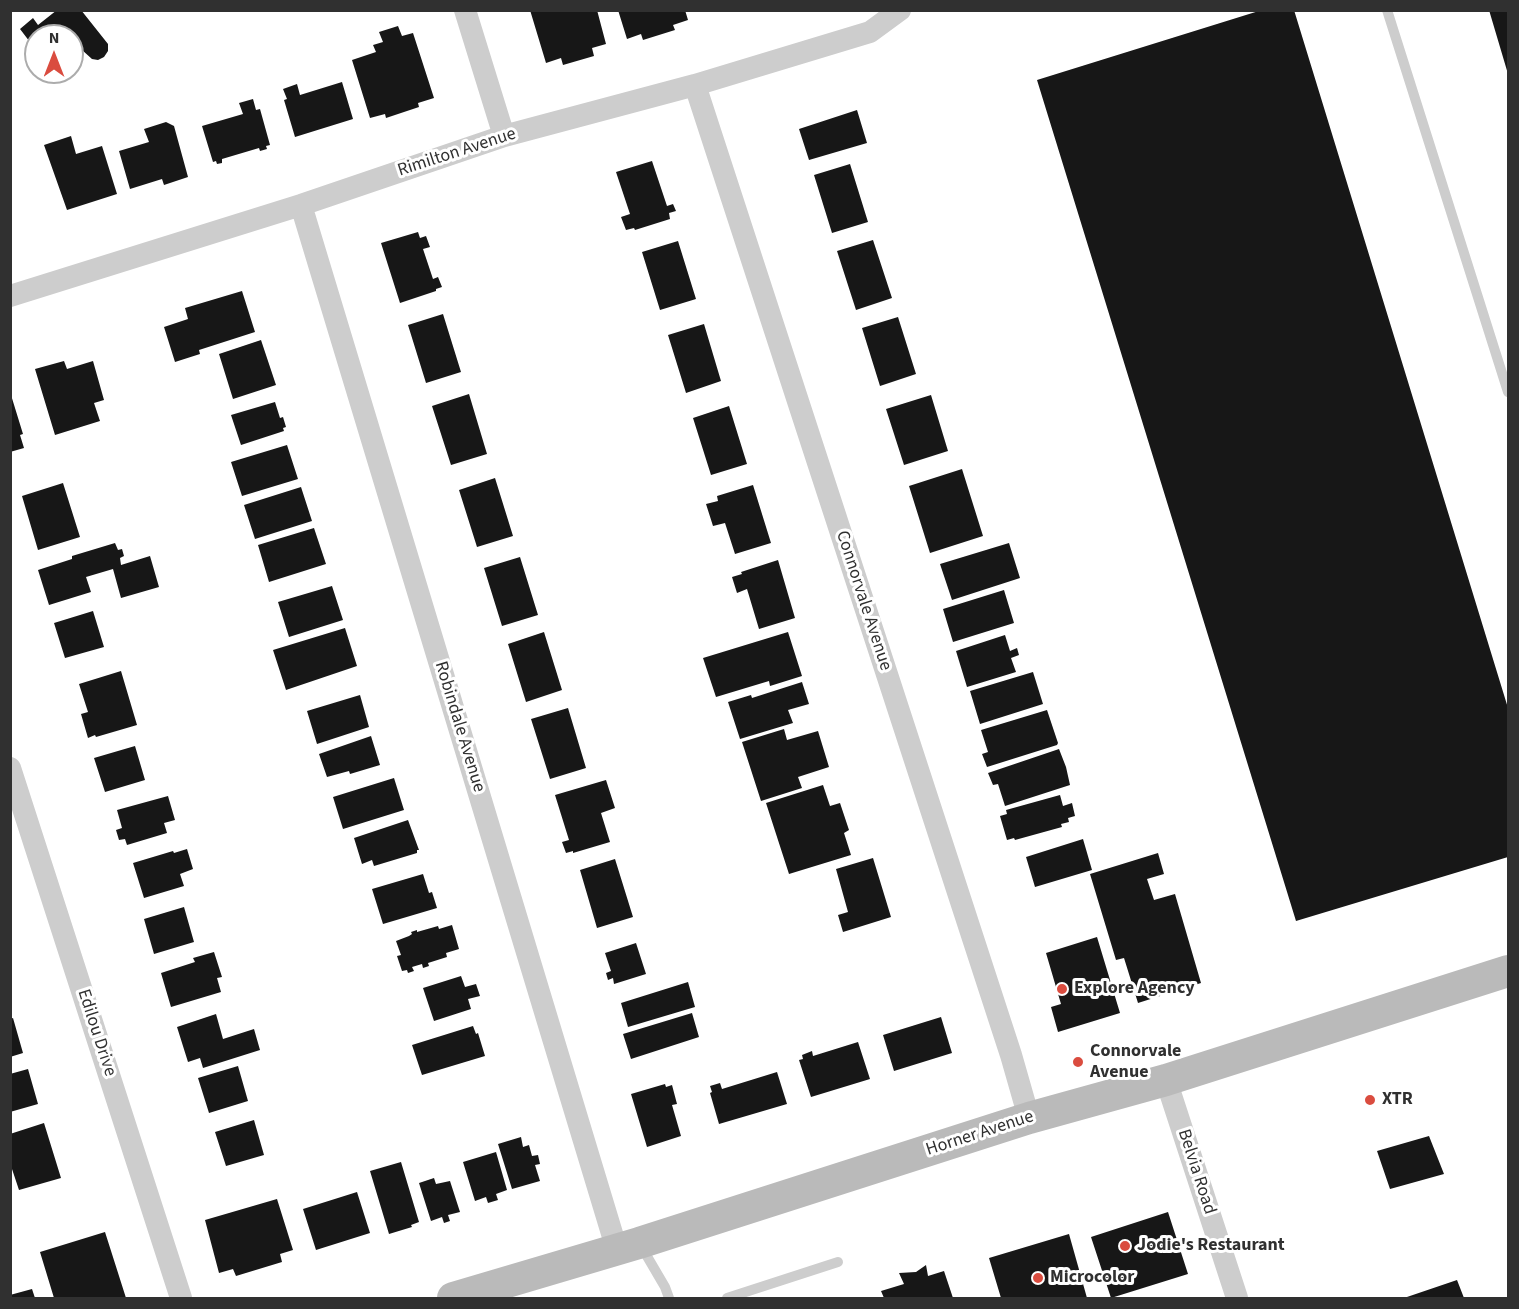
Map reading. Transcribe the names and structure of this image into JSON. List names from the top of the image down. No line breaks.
{"streets":{"main road":["Horner Avenue"],"street":["Rimilton Avenue","Connorvale Avenue","Robindale Avenue","Edilou Drive","Belvia Road"]},"crossings":[["Rimilton Avenue","Connorvale Avenue"],["Rimilton Avenue","Robindale Avenue"],["Connorvale Avenue","Horner Avenue"],["Robindale Avenue","Horner Avenue"],["Horner Avenue","Belvia Road"]],"places":["Explore Agency","Connorvale Avenue","XTR","Jodie's Restaurant","Microcolor"],"north":"top"}
